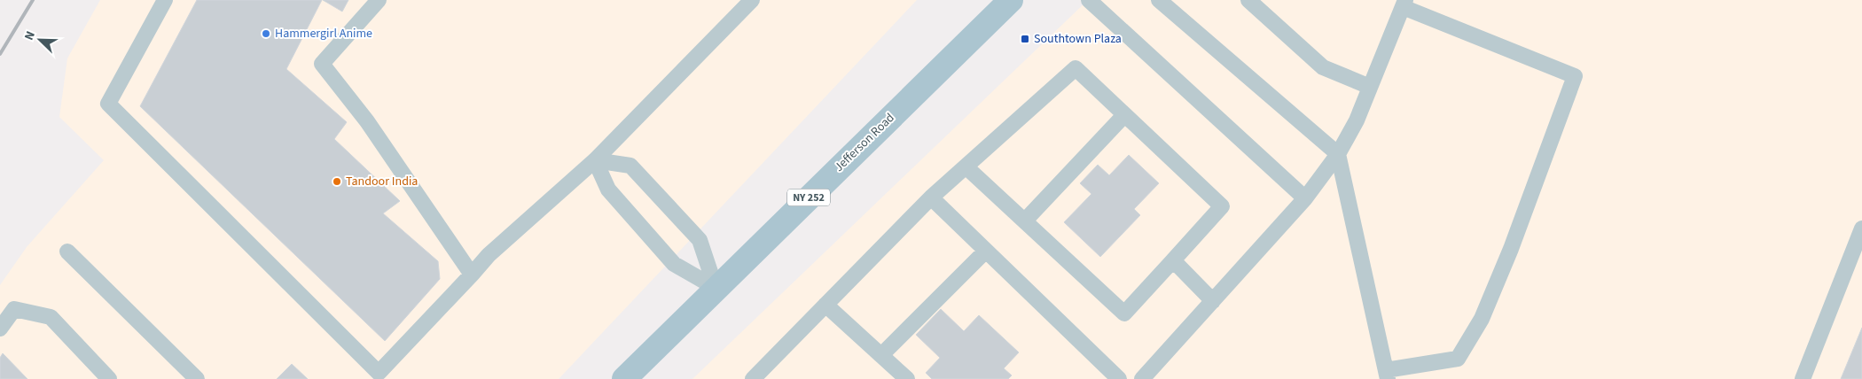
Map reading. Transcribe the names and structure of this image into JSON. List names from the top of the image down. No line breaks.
{"streets":{"main road":["Jefferson Road","NY 252"]},"places":{"other":["Hammergirl Anime","Tandoor India"],"transit":["Southtown Plaza"]},"north":"top left"}
